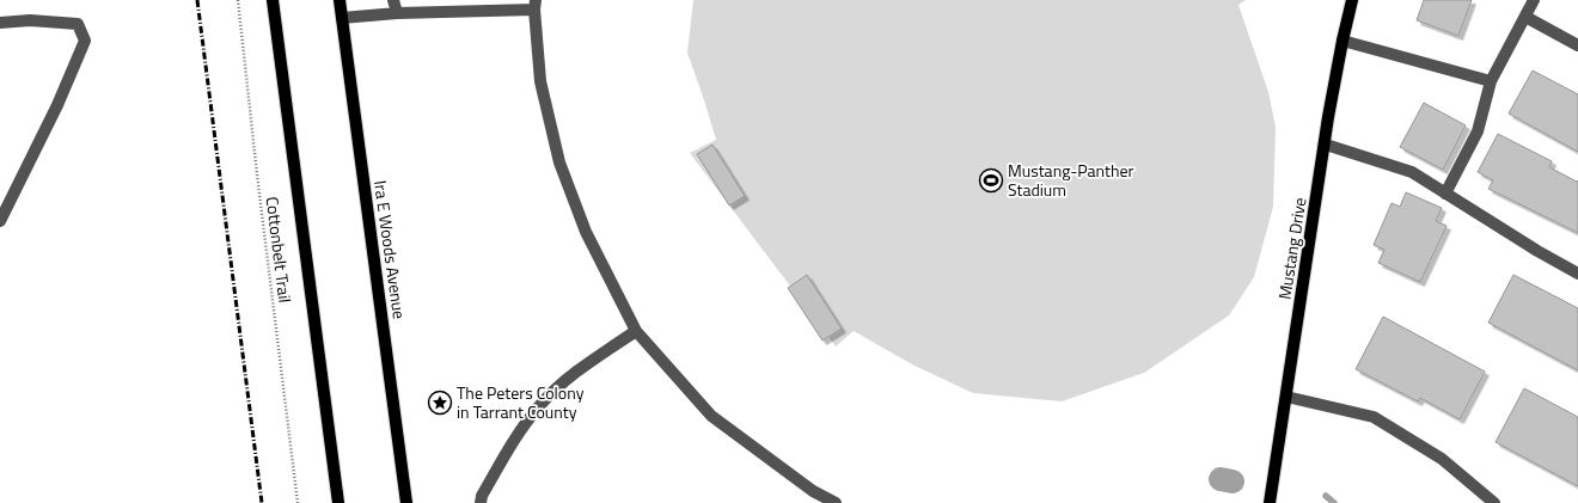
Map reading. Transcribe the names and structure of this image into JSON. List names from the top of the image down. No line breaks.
{"streets":{"main road":["Mustang Drive","Ira E Woods Avenue"],"path":["Cottonbelt Trail"]},"places":{"sports":["Mustang-Panther Stadium"],"place":["The Peters Colony in Tarrant County"]}}
